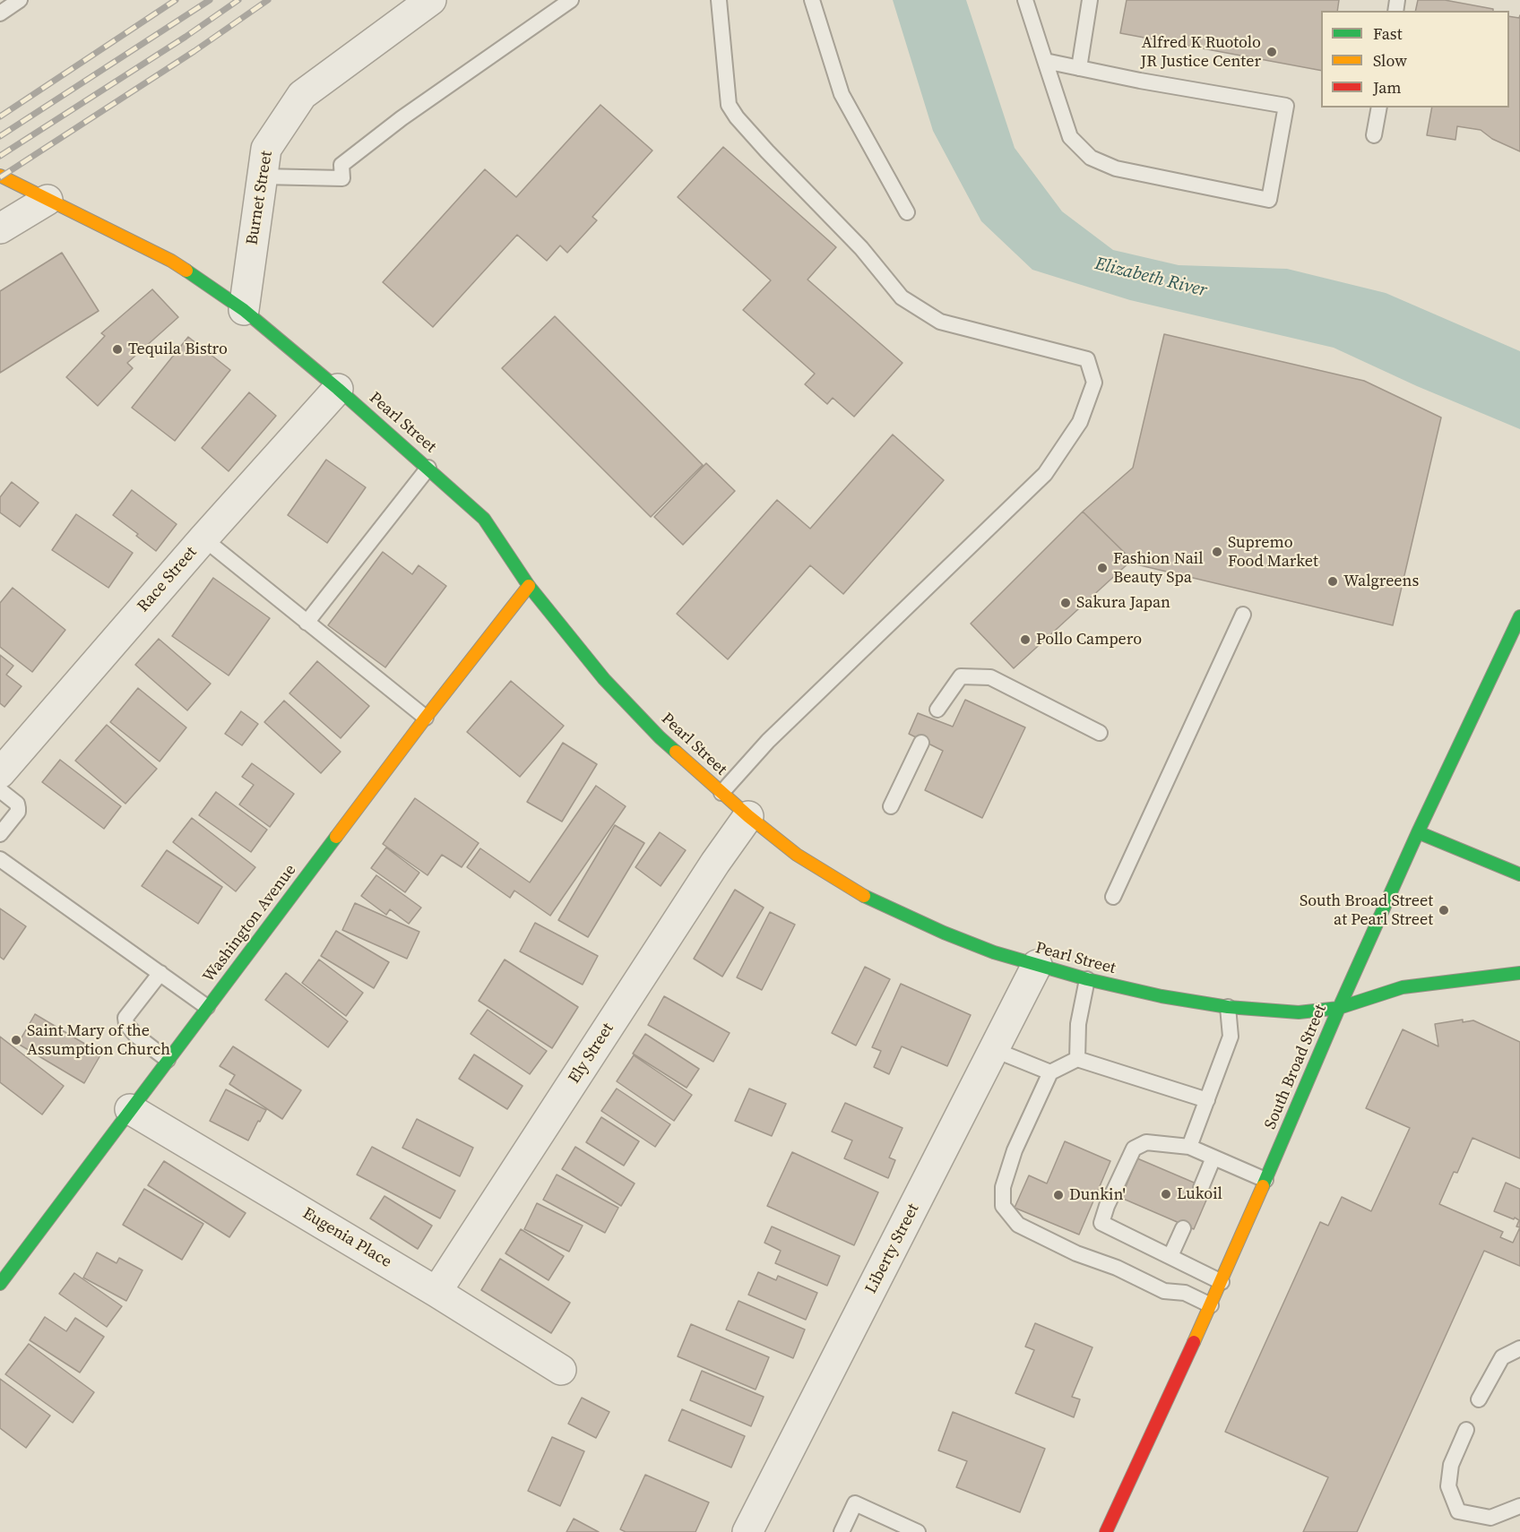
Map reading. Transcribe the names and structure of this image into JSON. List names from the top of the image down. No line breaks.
{"streets":{"street":["Burnet Street","Pearl Street","Race Street","Washington Avenue","Ely Street","South Broad Street","Eugenia Place","Liberty Street"]},"crossings":[["Burnet Street","Pearl Street"],["Pearl Street","Race Street"],["Pearl Street","Washington Avenue"],["Pearl Street","Ely Street"],["Pearl Street","South Broad Street"],["Pearl Street","Liberty Street"],["Washington Avenue","Eugenia Place"],["Ely Street","Eugenia Place"]],"water":["Elizabeth River"],"places":["Alfred K Ruotolo JR Justice Center","Tequila Bistro","Supremo Food Market","Fashion Nail Beauty Spa","Walgreens","Sakura Japan","Pollo Campero","South Broad Street at Pearl Street","Saint Mary of the Assumption Church","Lukoil","Dunkin'"],"legend":["Fast","Slow","Jam"]}
